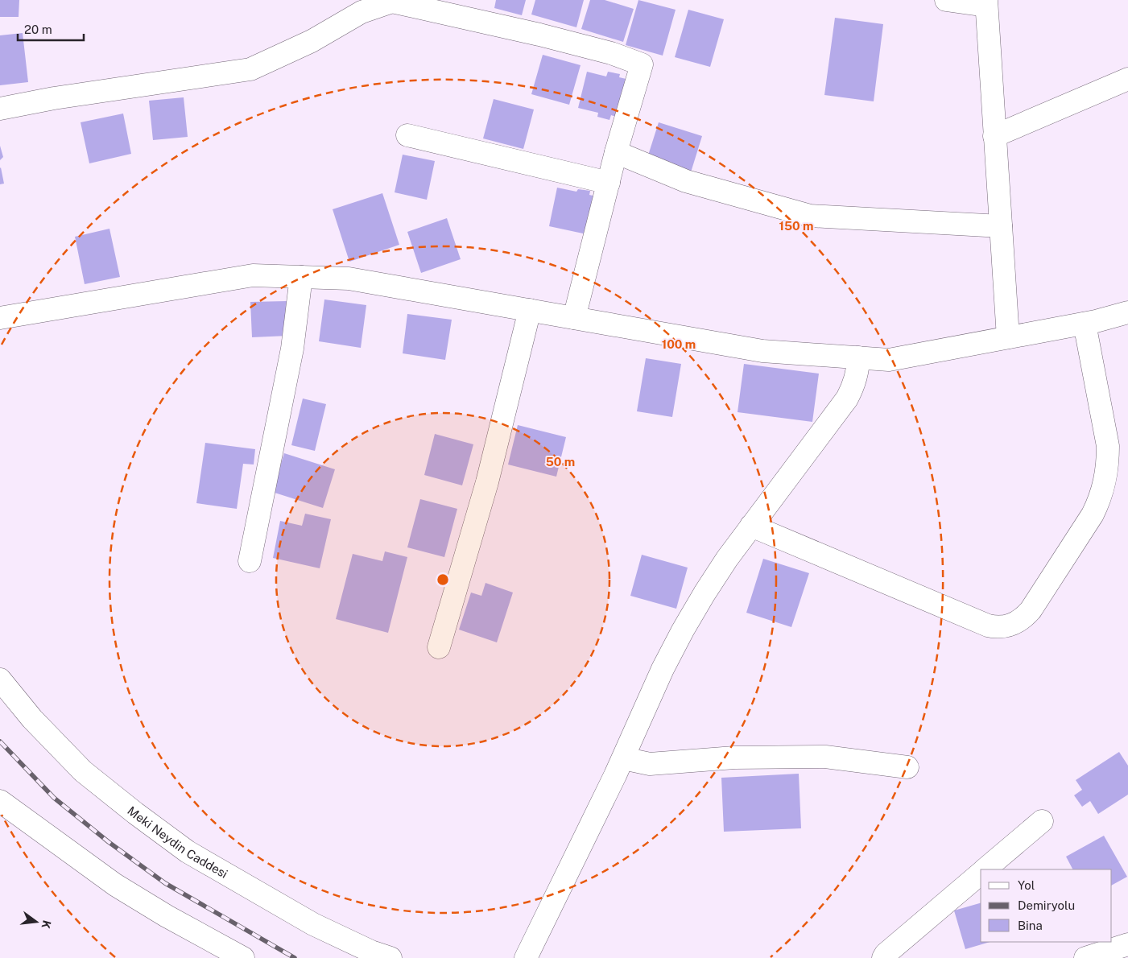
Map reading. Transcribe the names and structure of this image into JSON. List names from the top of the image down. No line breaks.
{"streets":{"street":["Meki Neydin Caddesi"]},"legend":["Yol","Demiryolu","Bina"],"scale_bar":"20 m","north":"right","rings":["150 m","100 m","50 m"]}
